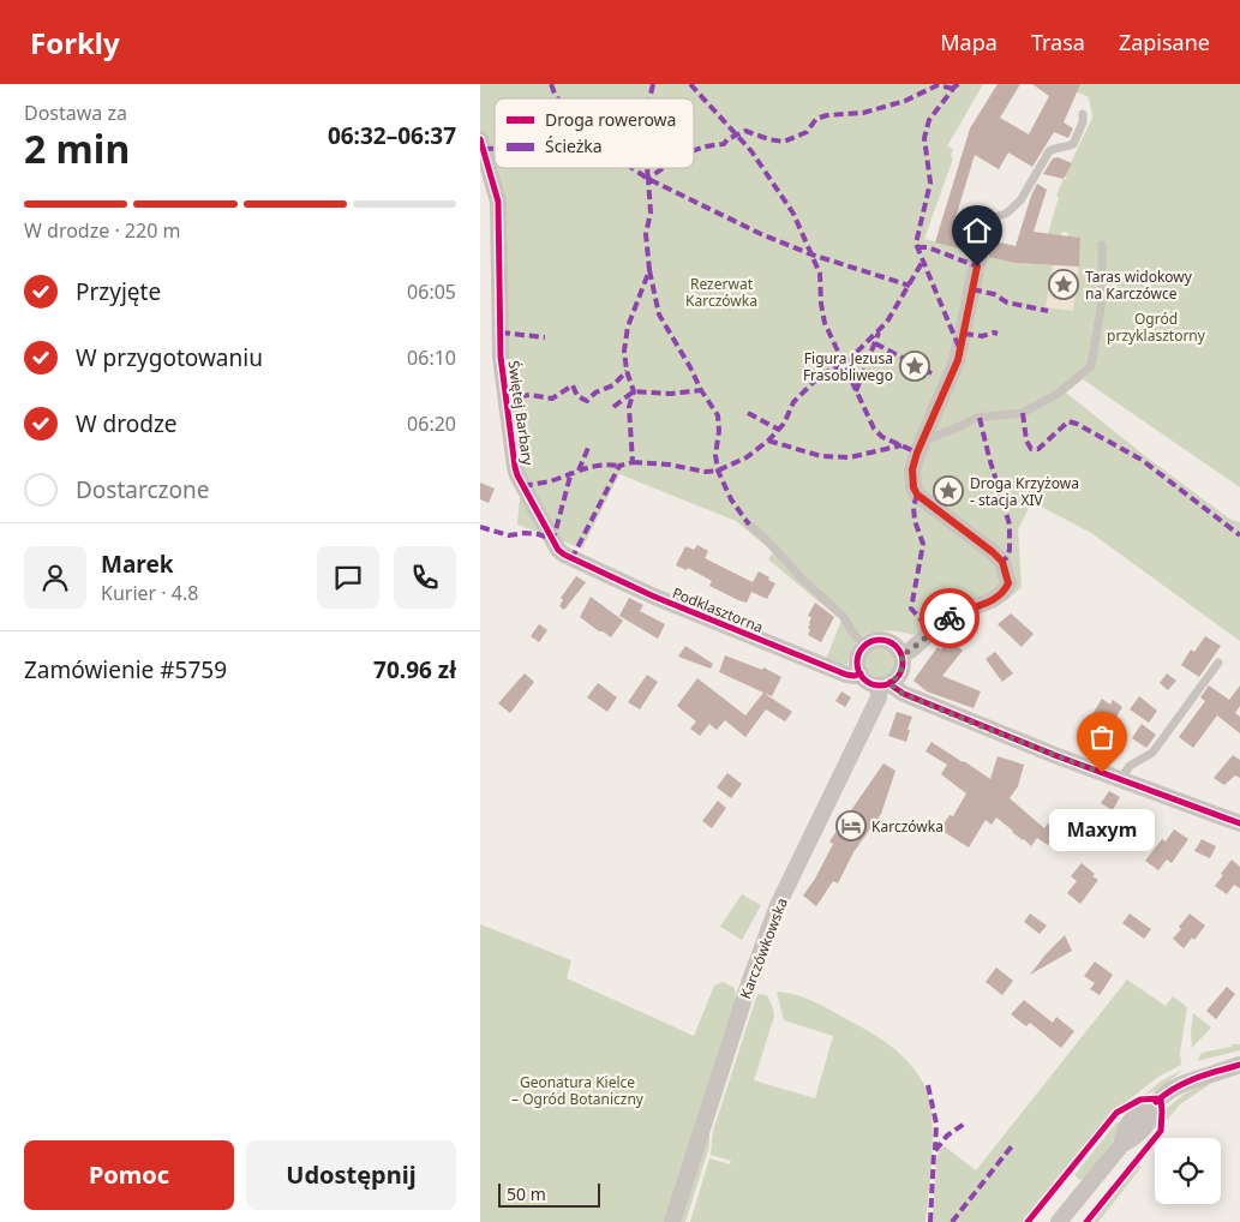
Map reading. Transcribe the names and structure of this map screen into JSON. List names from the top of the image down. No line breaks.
{"streets":{"street":["Świętej Barbary","Podklasztorna","Karczówkowska"]},"crossings":[["Świętej Barbary","Podklasztorna"],["Podklasztorna","Karczówkowska"]],"parks":["Rezerwat Karczówka","Ogród przyklasztorny","Geonatura Kielce – Ogród Botaniczny"],"places":{"place":["Taras widokowy na Karczówce","Figura Jezusa Frasobliwego","Droga Krzyżowa - stacja XIV"],"other":["Maxym"],"hotel":["Karczówka"]},"legend":["Droga rowerowa","Ścieżka"],"scale_bar":"50 m","page":{"header":"Forkly","nav":["Mapa","Trasa","Zapisane"],"heading":["2 min","Dostawa za","06:32–06:37"],"panel":["Marek","Kurier · 4.8","Zamówienie #5759","70.96 zł"],"bar":"W drodze · 220 m","list":[["Przyjęte","06:05"],["W przygotowaniu","06:10"],["W drodze","06:20"],"Dostarczone"],"bubble":"Maxym","buttons":["Pomoc","Udostępnij"],"scale":"50 m"}}
